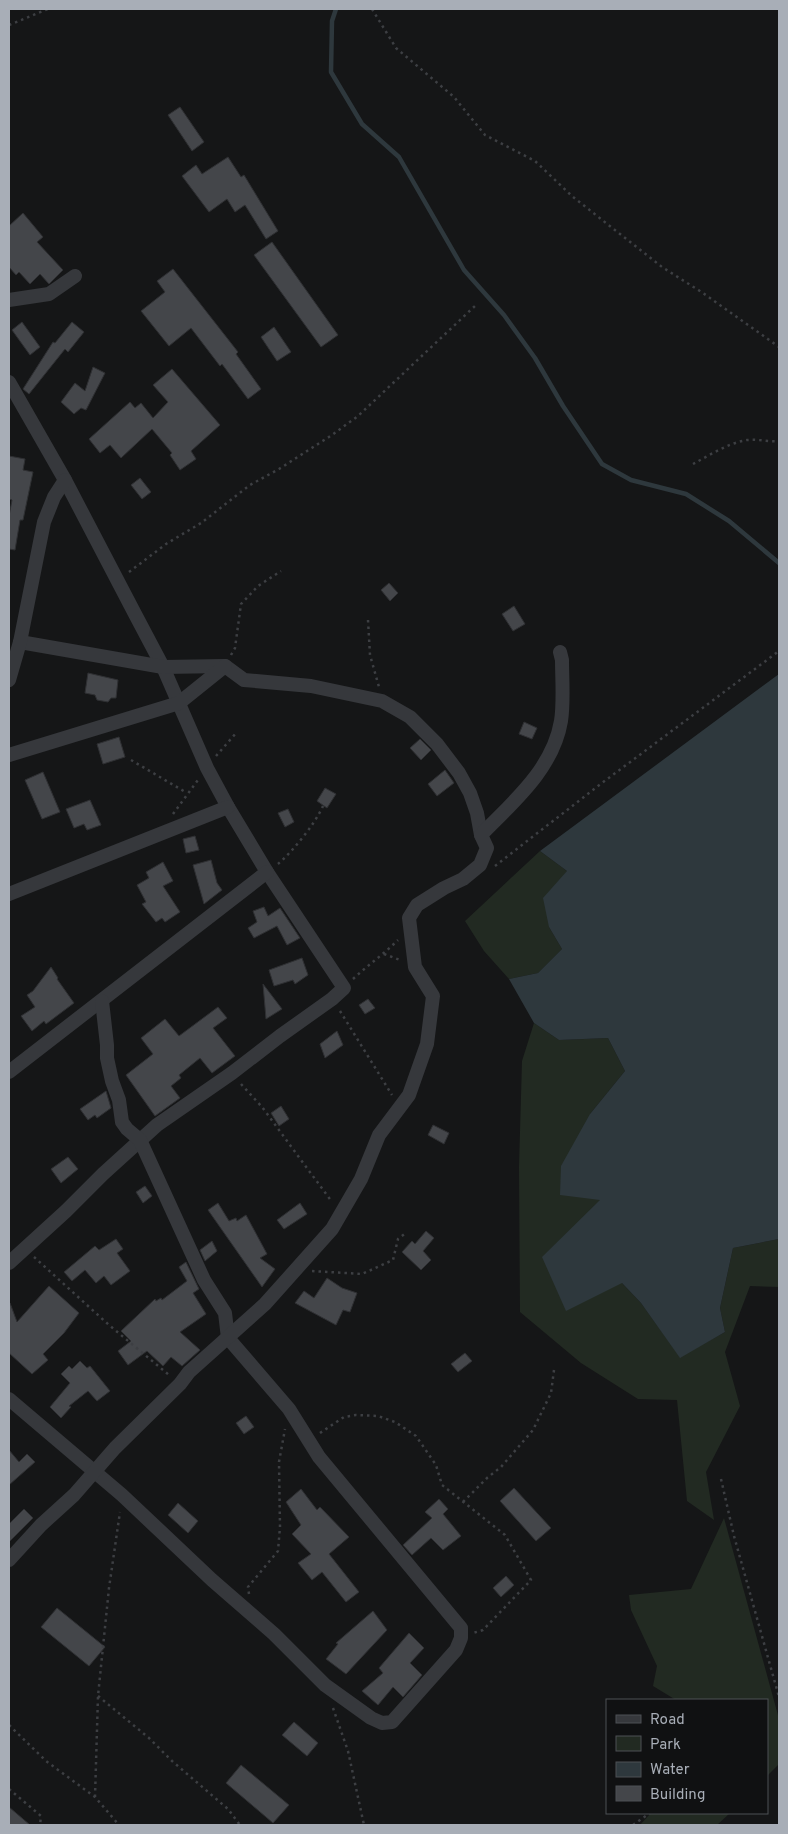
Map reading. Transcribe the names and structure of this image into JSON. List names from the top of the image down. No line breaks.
{"legend":["Road","Park","Water","Building"]}
